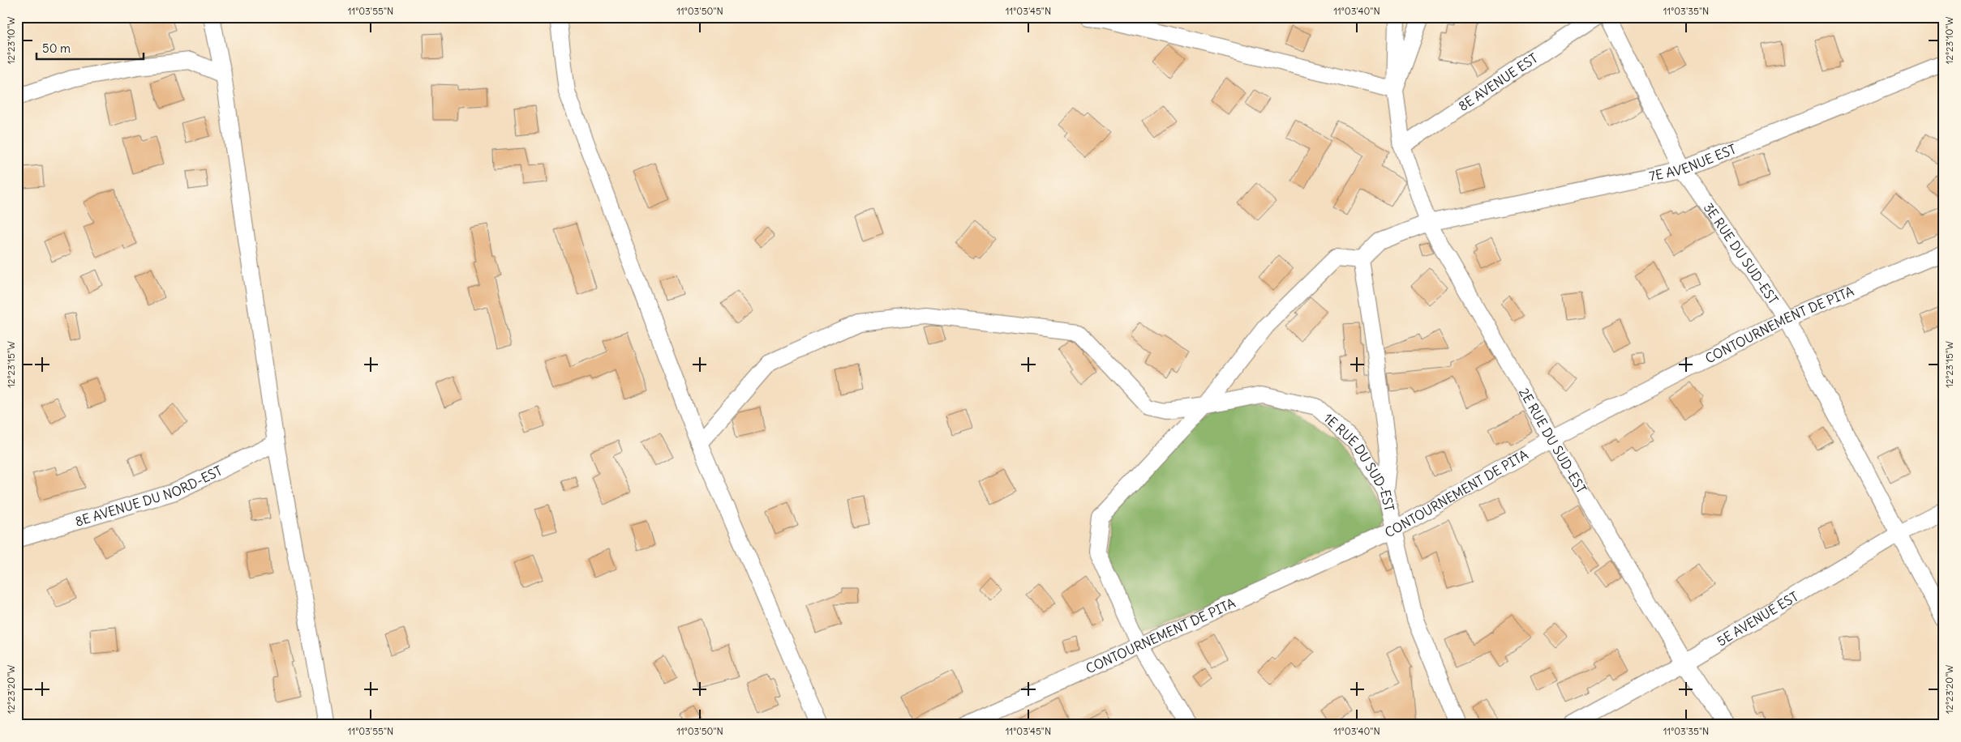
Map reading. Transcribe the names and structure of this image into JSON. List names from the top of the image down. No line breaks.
{"streets":{"street":["8E AVENUE EST","7E AVENUE EST","3E RUE DU SUD-EST","CONTOURNEMENT DE PITA","2E RUE DU SUD-EST","1E RUE DU SUD-EST","8E AVENUE DU NORD-EST","5E AVENUE EST"]},"crossings":[["8E AVENUE EST","2E RUE DU SUD-EST"],["7E AVENUE EST","3E RUE DU SUD-EST"],["7E AVENUE EST","2E RUE DU SUD-EST"],["3E RUE DU SUD-EST","CONTOURNEMENT DE PITA"],["3E RUE DU SUD-EST","5E AVENUE EST"],["CONTOURNEMENT DE PITA","2E RUE DU SUD-EST"],["CONTOURNEMENT DE PITA","1E RUE DU SUD-EST"],["2E RUE DU SUD-EST","5E AVENUE EST"]],"scale_bar":"50 m","coordinates":["11°03'55\"N","11°03'50\"N","11°03'45\"N","11°03'40\"N","11°03'35\"N","12°23'10\"W","12°23'15\"W","12°23'20\"W"]}
